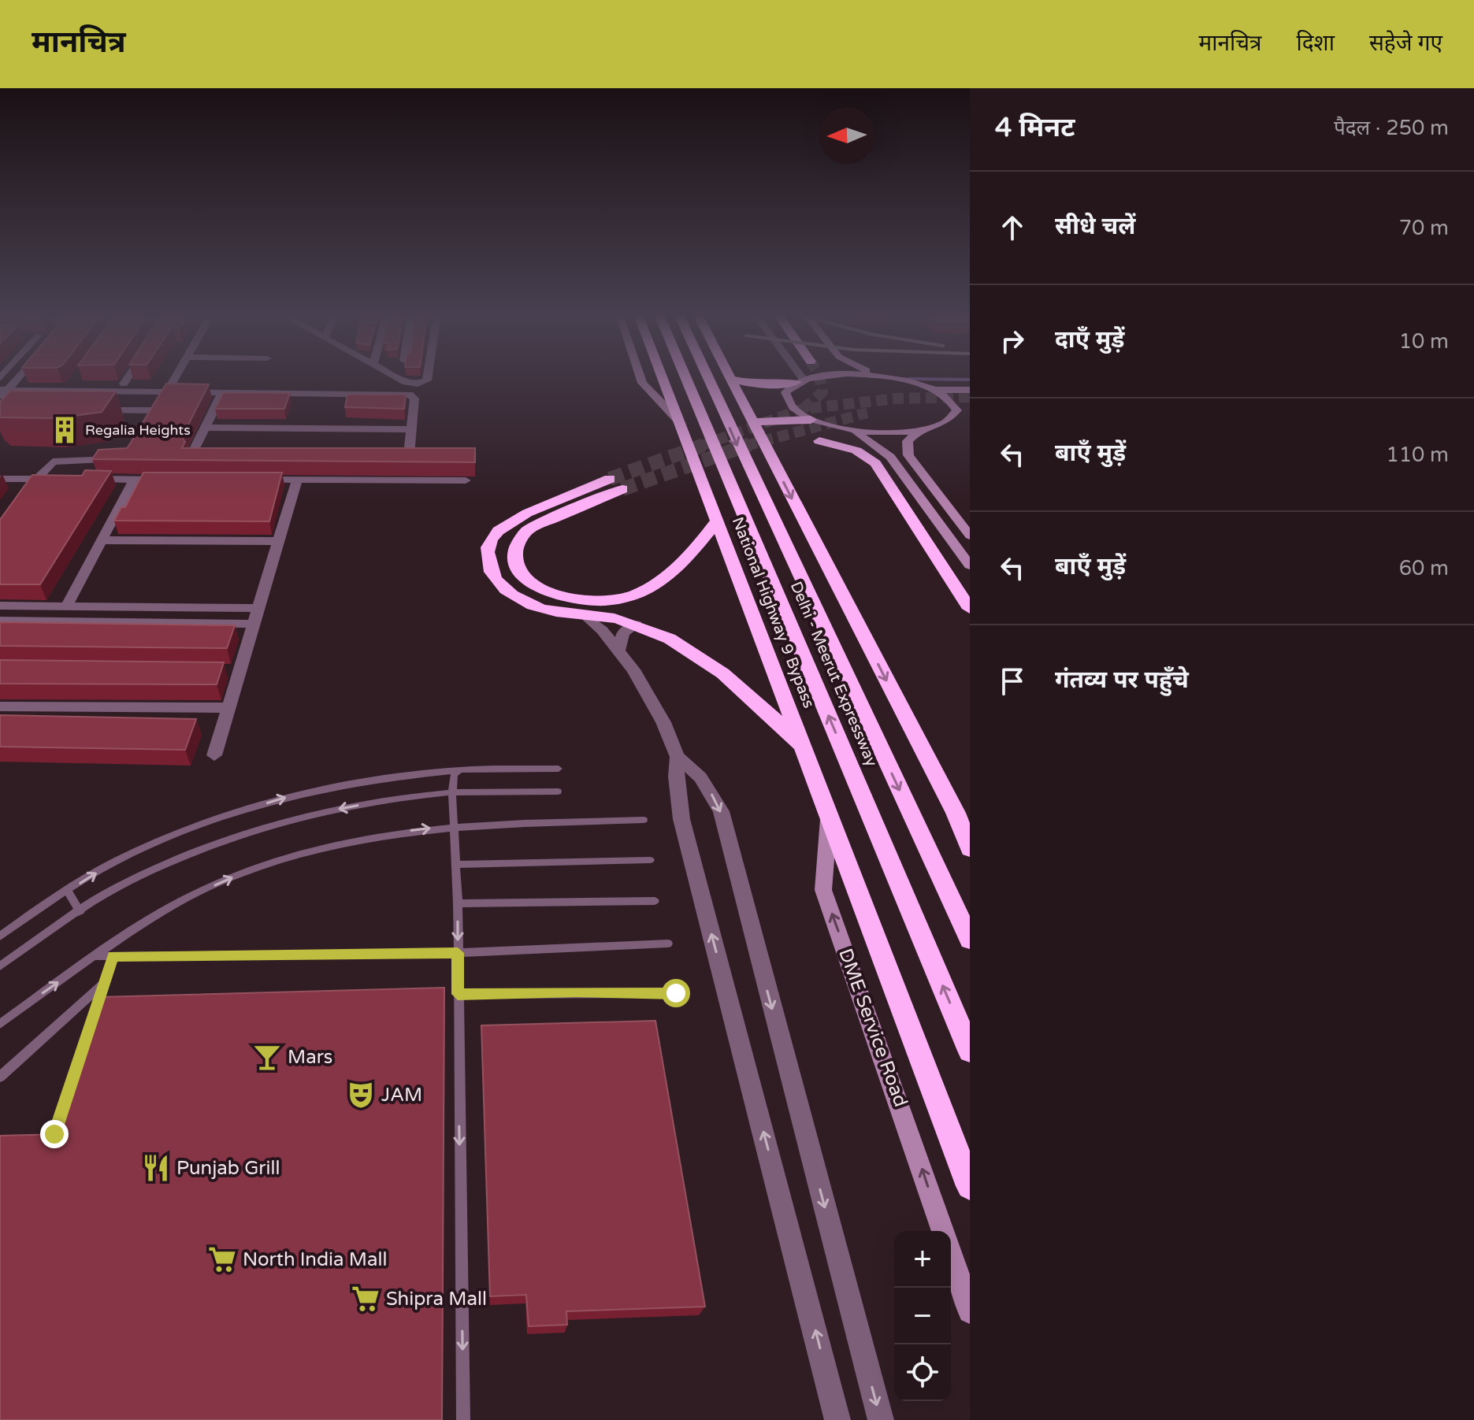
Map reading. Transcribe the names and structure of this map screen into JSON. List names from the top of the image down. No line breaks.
{"streets":{"highway":["National Highway 9 Bypass","Delhi - Meerut Expressway"],"street":["DME Service Road"]},"crossings":[["National Highway 9 Bypass","DME Service Road"]],"places":{"building":["Regalia Heights"],"bar":["Mars"],"theatre":["JAM"],"restaurant":["Punjab Grill"],"supermarket":["North India Mall","Shipra Mall"]},"north":"left","page":{"header":"मानचित्र","nav":["मानचित्र","दिशा","सहेजे गए"],"heading":["4 मिनट","पैदल · 250 m"],"list":[["सीधे चलें","70 m"],["दाएँ मुड़ें","10 m"],["बाएँ मुड़ें","110 m"],["बाएँ मुड़ें","60 m"],"गंतव्य पर पहुँचे"],"map_buttons":["+","−"]}}
